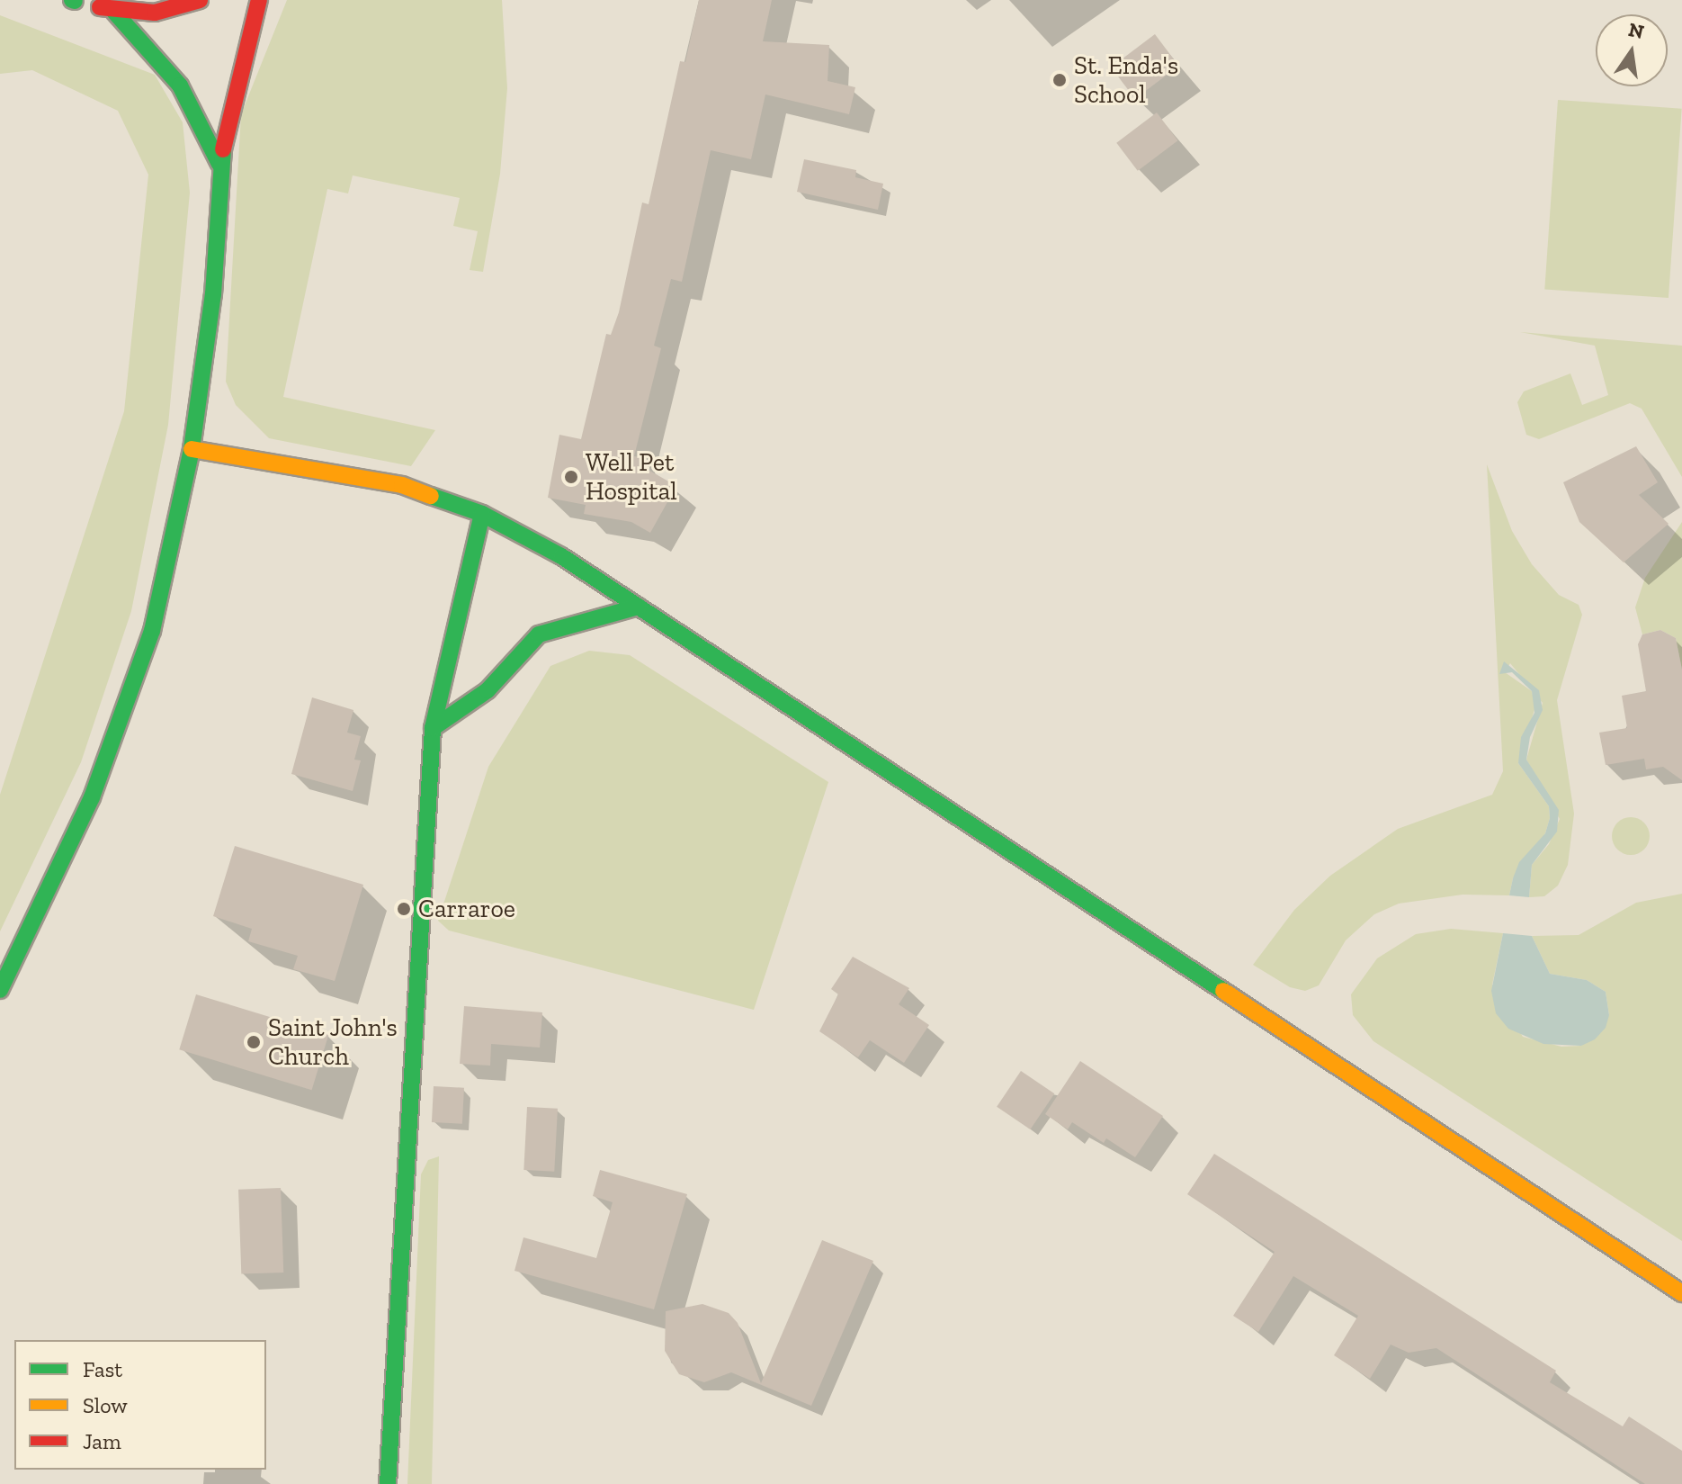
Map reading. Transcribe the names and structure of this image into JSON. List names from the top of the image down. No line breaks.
{"places":["St. Enda's School","Well Pet Hospital","Carraroe","Saint John's Church"],"legend":["Fast","Slow","Jam"],"north":"top"}
